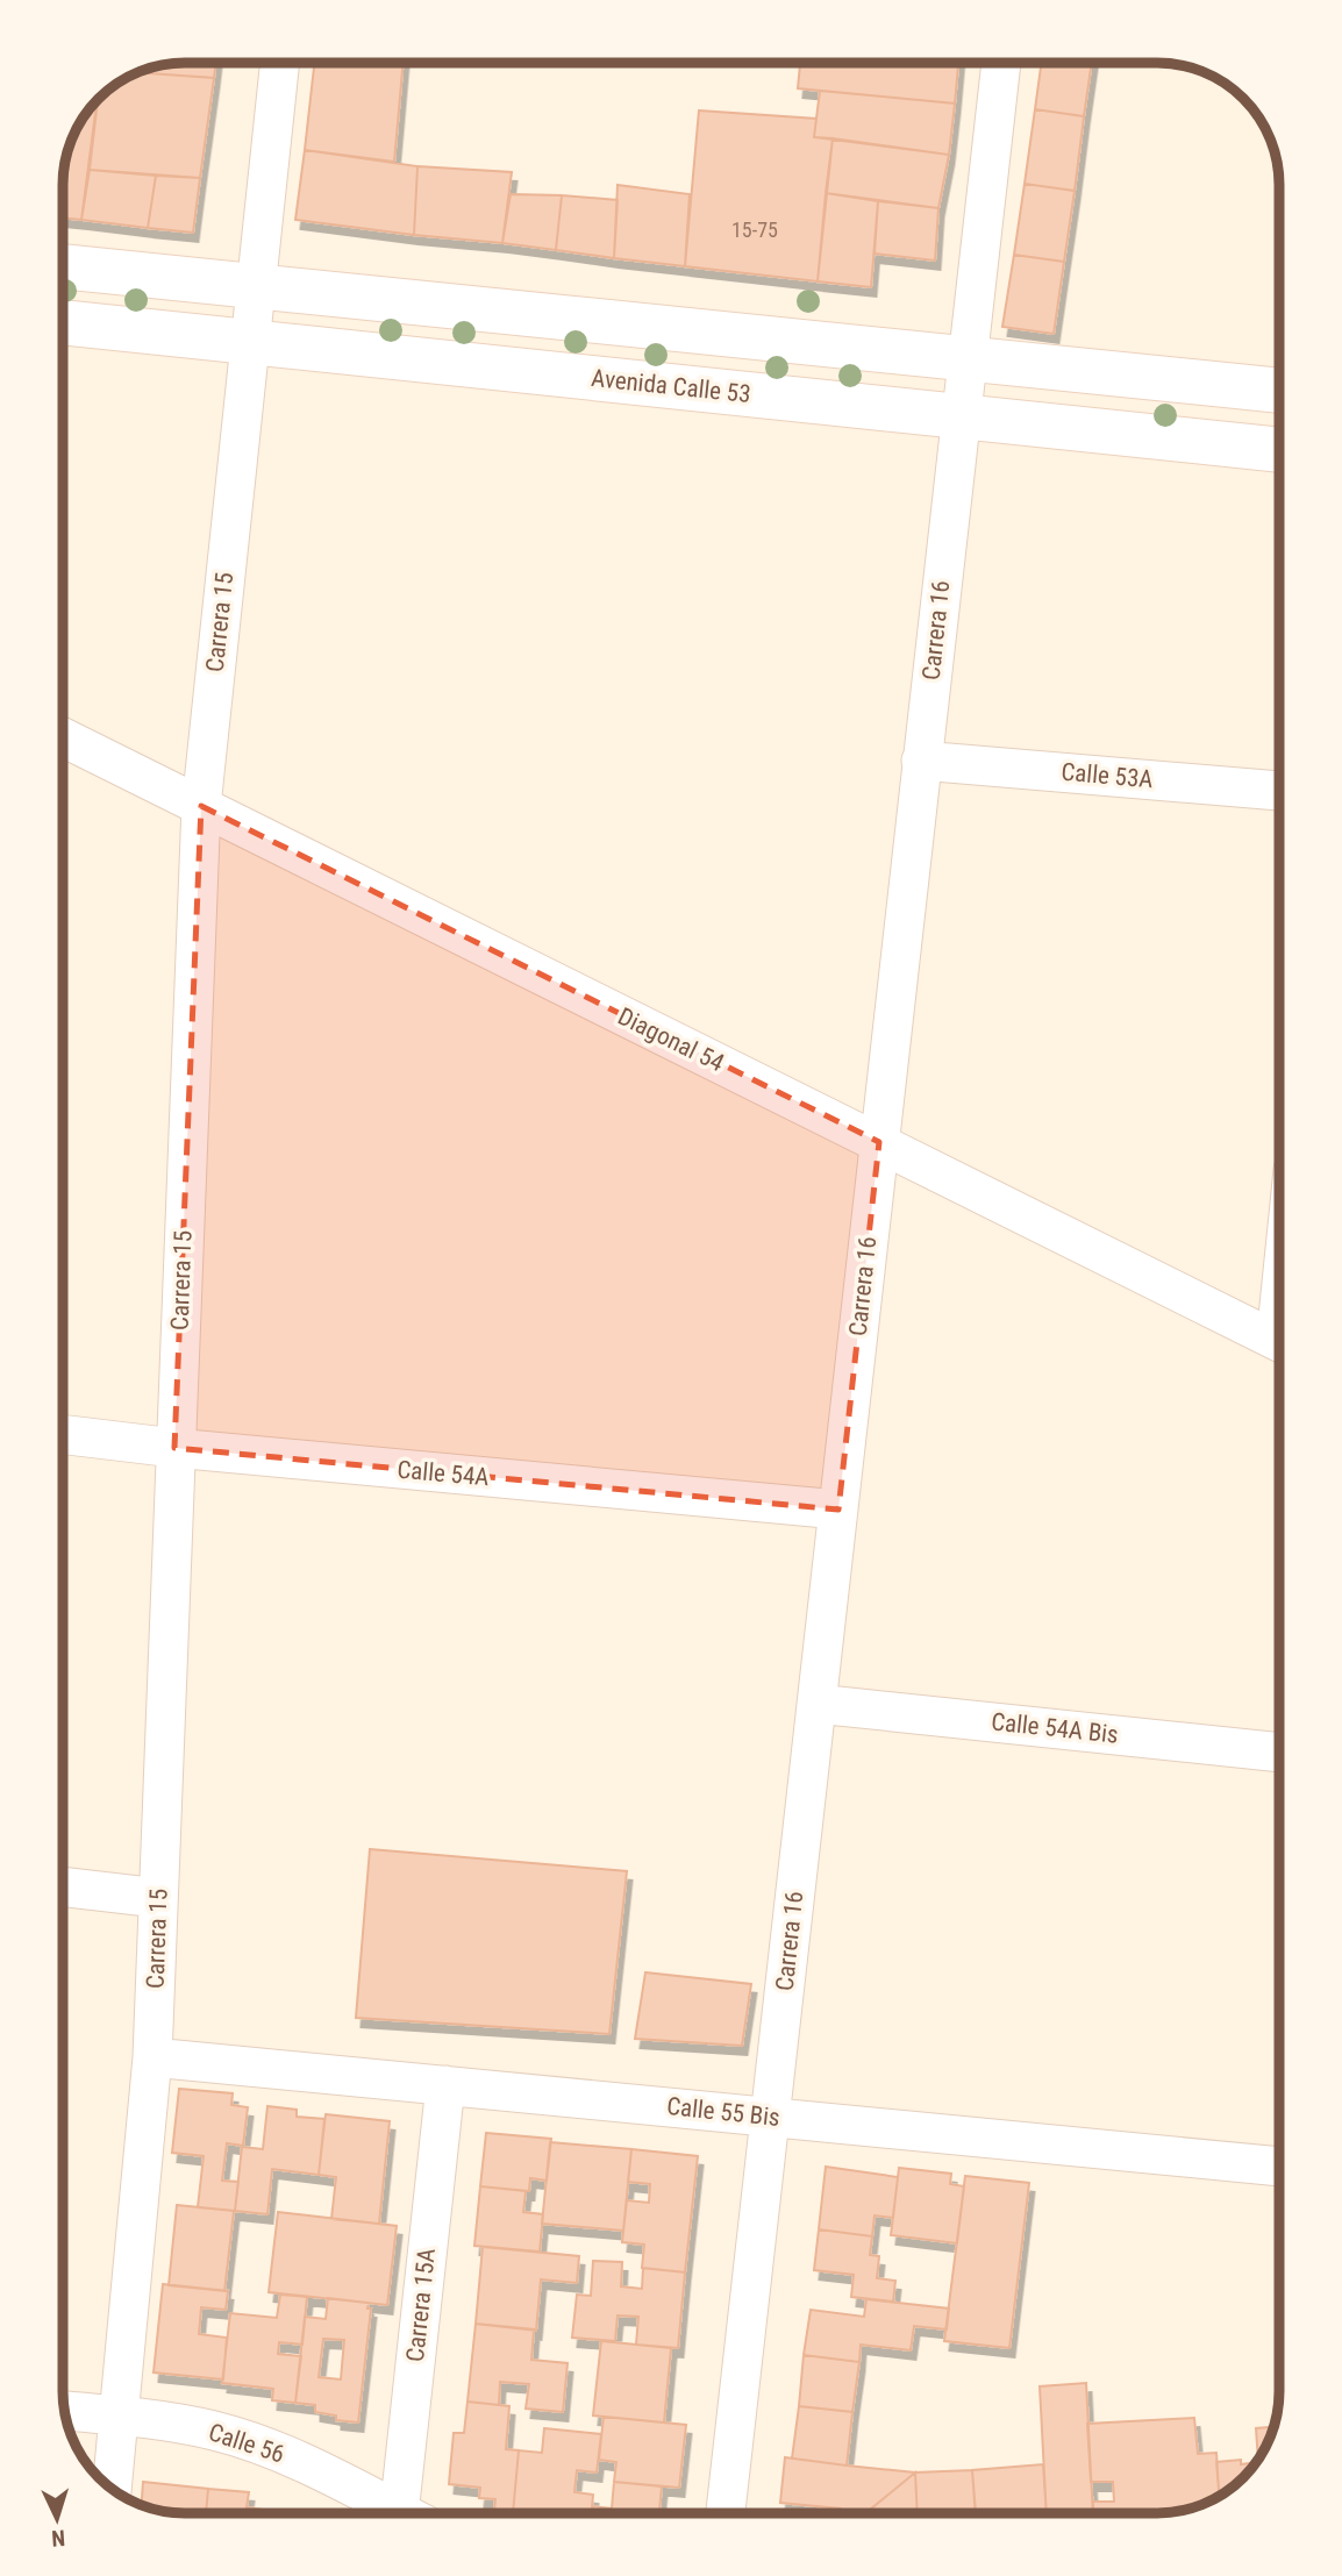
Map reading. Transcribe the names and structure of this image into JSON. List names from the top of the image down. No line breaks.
{"streets":{"main road":["Avenida Calle 53"],"street":["Carrera 15","Carrera 16","Calle 53A","Diagonal 54","Calle 54A","Calle 54A Bis","Calle 55 Bis","Carrera 15A","Calle 56"]},"crossings":[["Avenida Calle 53","Carrera 15"],["Avenida Calle 53","Carrera 16"],["Carrera 15","Diagonal 54"],["Carrera 15","Calle 54A"],["Carrera 15","Calle 55 Bis"],["Carrera 15","Calle 56"],["Carrera 16","Calle 53A"],["Carrera 16","Diagonal 54"],["Carrera 16","Calle 54A"],["Carrera 16","Calle 54A Bis"],["Carrera 16","Calle 55 Bis"],["Calle 55 Bis","Carrera 15A"]],"house_numbers":["15-75"],"north":"bottom"}
